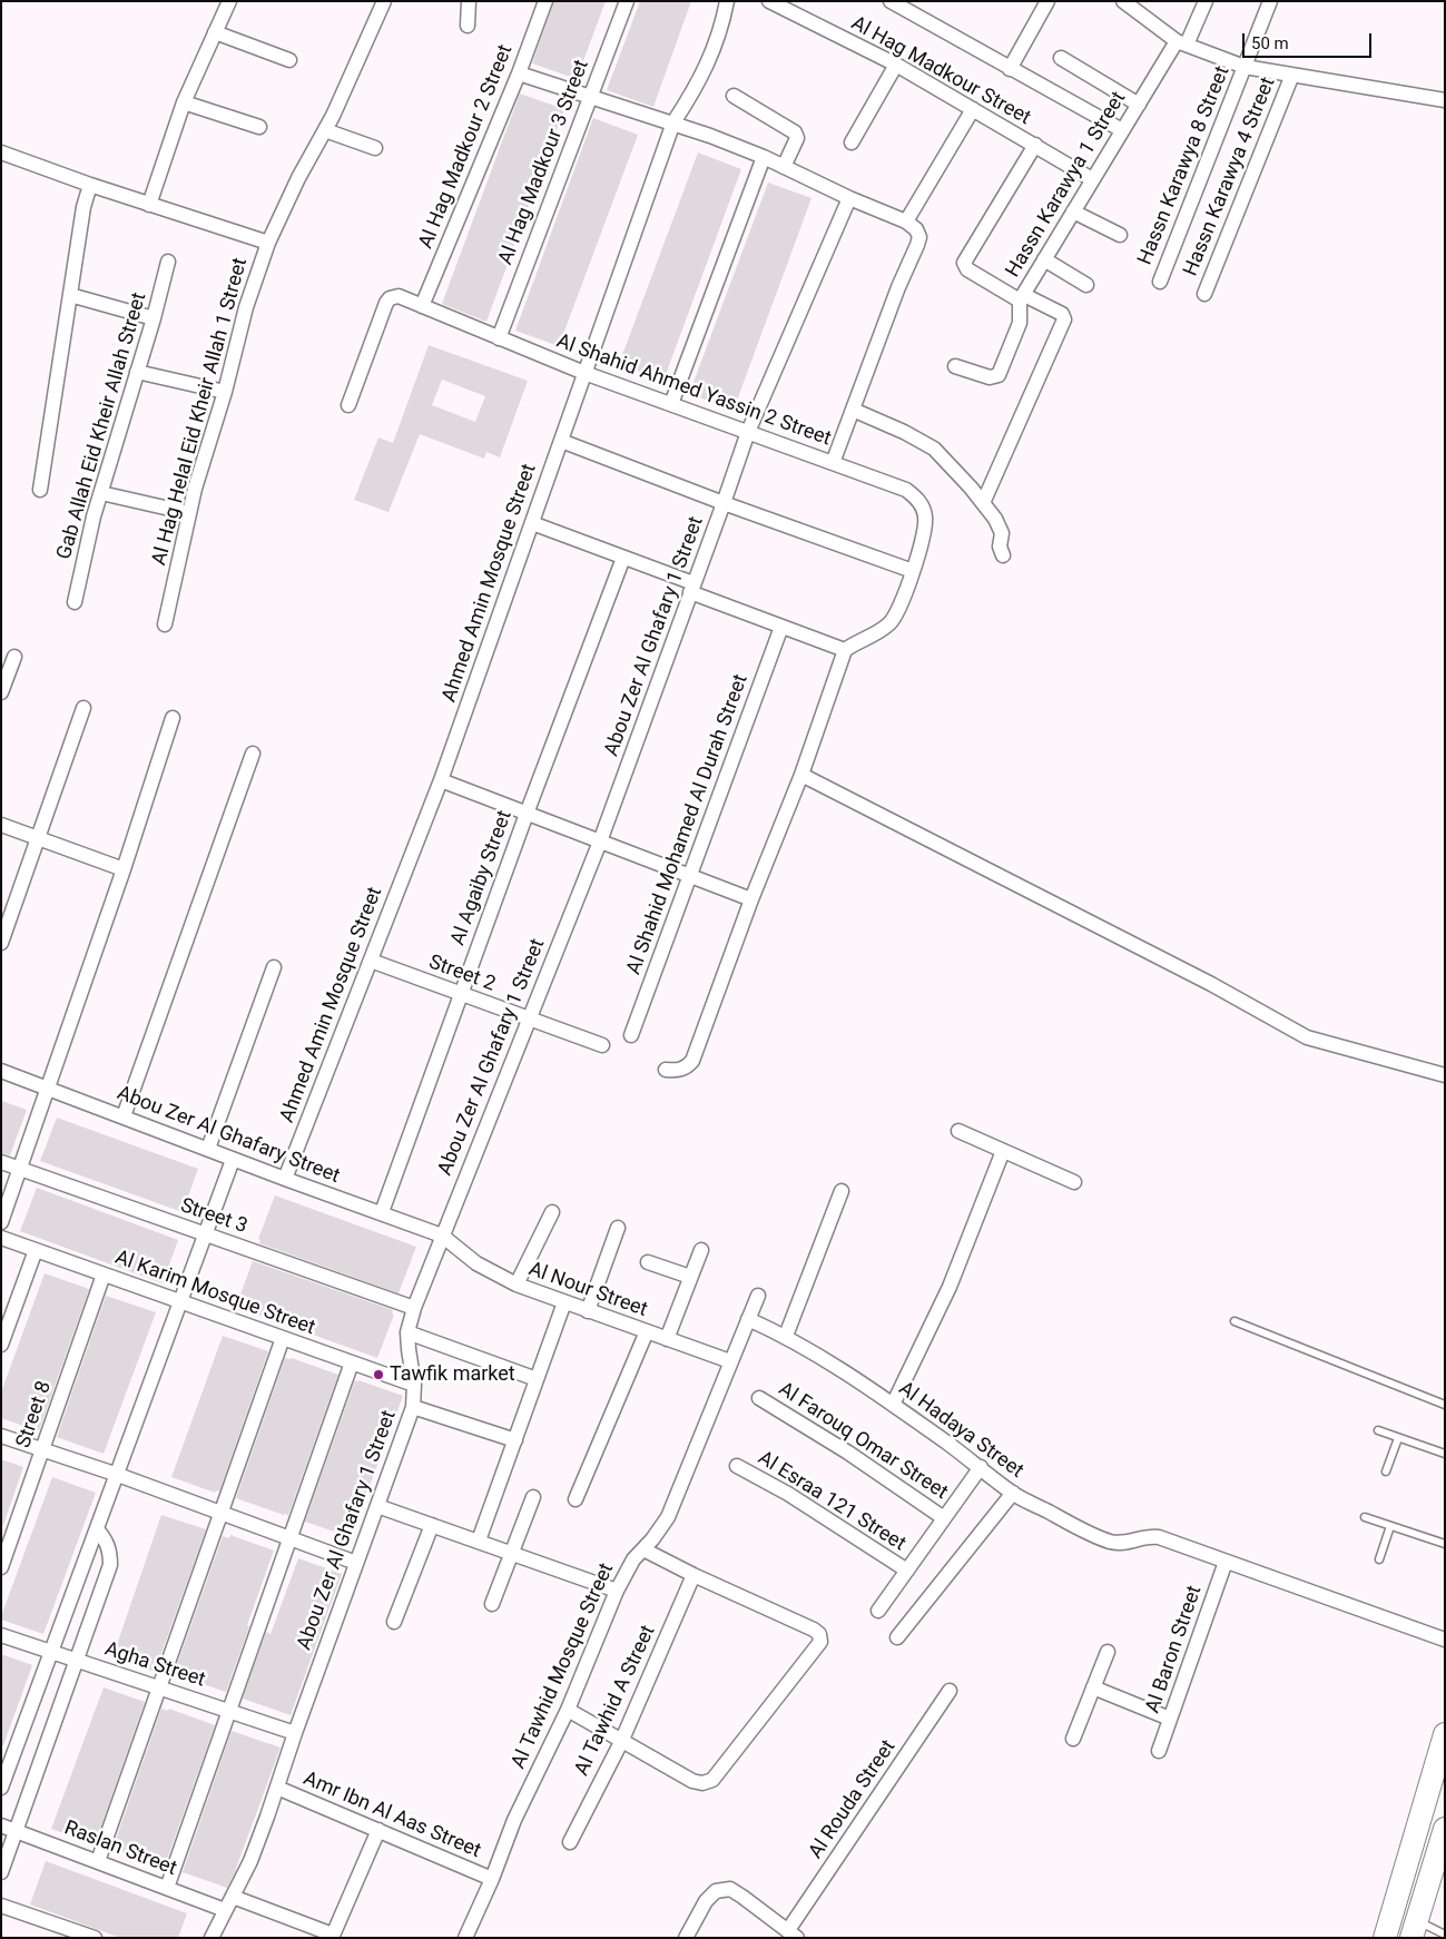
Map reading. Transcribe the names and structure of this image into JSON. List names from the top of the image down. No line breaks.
{"streets":{"street":["Al Hag Madkour Street","Al Hag Madkour 2 Street","Al Hag Madkour 3 Street","Hassn Karawya 8 Street","Hassn Karawya 4 Street","Hassn Karawya 1 Street","Al Shahid Ahmed Yassin 2 Street","Al Hag Helal Eid Kheir Allah 1 Street","Gab Allah Eid Kheir Allah Street","Ahmed Amin Mosque Street","Abou Zer Al Ghafary 1 Street","Al Shahid Mohamed Al Durah Street","Al Agaiby Street","Street 2","Abou Zer Al Ghafary Street","Street 3","Al Nour Street","Al Karim Mosque Street","Street 8","Al Hadaya Street","Al Farouq Omar Street","Al Esraa 121 Street","Al Baron Street","Agha Street","Al Tawhid Mosque Street","Al Tawhid A Street","Al Rouda Street","Amr Ibn Al Aas Street","Raslan Street"]},"crossings":[["Al Hag Madkour Street","Hassn Karawya 1 Street"],["Al Hag Madkour 2 Street","Al Shahid Ahmed Yassin 2 Street"],["Al Hag Madkour 3 Street","Al Shahid Ahmed Yassin 2 Street"],["Al Shahid Ahmed Yassin 2 Street","Ahmed Amin Mosque Street"],["Al Shahid Ahmed Yassin 2 Street","Abou Zer Al Ghafary 1 Street"],["Ahmed Amin Mosque Street","Street 2"],["Ahmed Amin Mosque Street","Abou Zer Al Ghafary Street"],["Abou Zer Al Ghafary 1 Street","Street 2"],["Abou Zer Al Ghafary 1 Street","Abou Zer Al Ghafary Street"],["Abou Zer Al Ghafary 1 Street","Street 3"],["Abou Zer Al Ghafary 1 Street","Al Nour Street"],["Abou Zer Al Ghafary 1 Street","Al Karim Mosque Street"],["Abou Zer Al Ghafary 1 Street","Agha Street"],["Abou Zer Al Ghafary 1 Street","Amr Ibn Al Aas Street"],["Abou Zer Al Ghafary 1 Street","Raslan Street"],["Al Agaiby Street","Street 2"],["Al Agaiby Street","Abou Zer Al Ghafary Street"],["Abou Zer Al Ghafary Street","Al Nour Street"],["Al Nour Street","Al Tawhid Mosque Street"],["Al Karim Mosque Street","Street 8"],["Al Hadaya Street","Al Baron Street"],["Al Hadaya Street","Al Tawhid Mosque Street"],["Al Tawhid Mosque Street","Amr Ibn Al Aas Street"]],"places":["Tawfik market"],"scale_bar":"50 m"}
